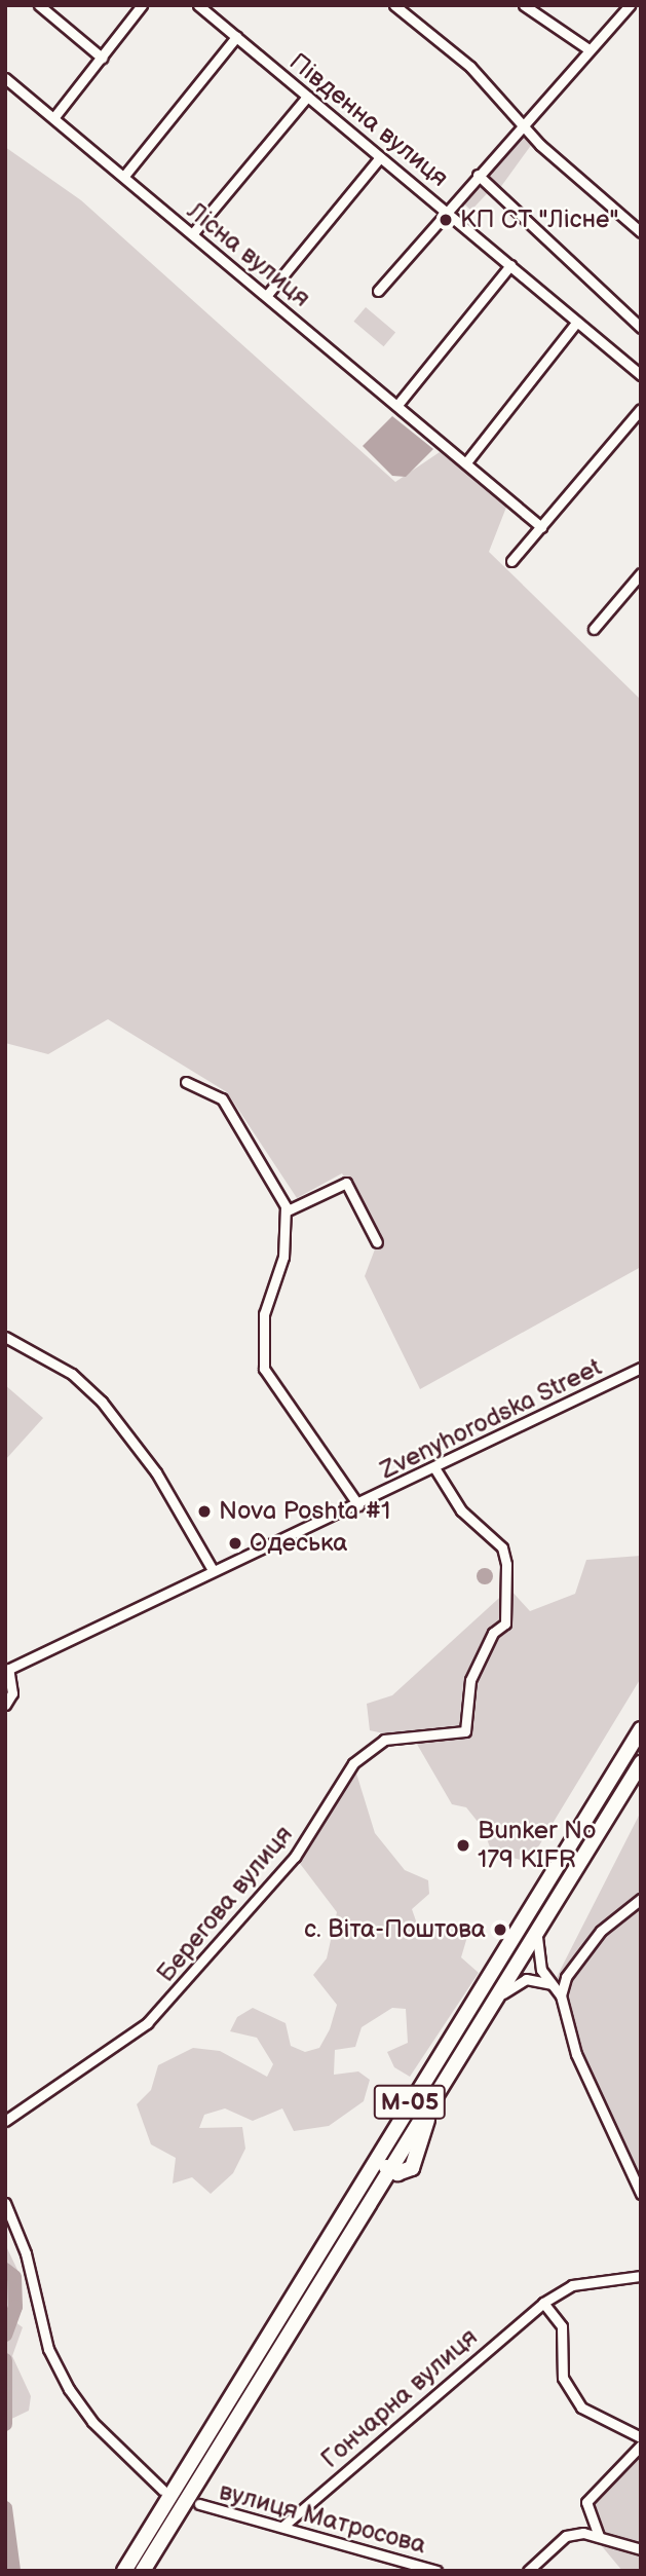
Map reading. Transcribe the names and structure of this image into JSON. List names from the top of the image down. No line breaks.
{"streets":{"highway":["М-05"],"street":["Південна вулиця","Лісна вулиця","Zvenyhorodska Street","Берегова вулиця","Гончарна вулиця","вулиця Матросова"]},"crossings":[["Zvenyhorodska Street","Берегова вулиця"],["Гончарна вулиця","вулиця Матросова"]],"places":["КП СТ \"Лісне\"","Nova Poshta #1","Одеська","Bunker No 179 KIFR","с. Віта-Поштова"]}
